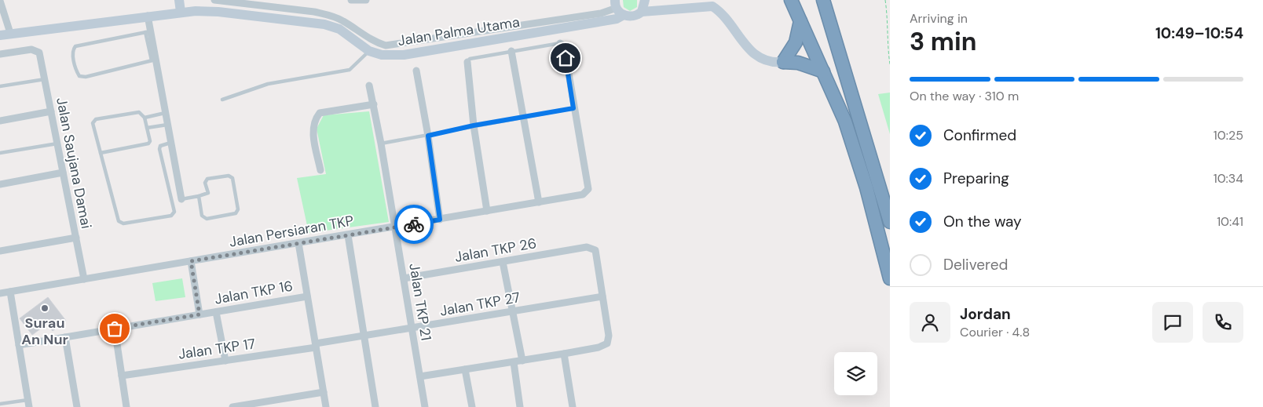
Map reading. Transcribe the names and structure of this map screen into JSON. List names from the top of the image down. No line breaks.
{"streets":{"street":["Jalan Palma Utama","Jalan Saujana Damai","Jalan Persiaran TKP","Jalan TKP 26","Jalan TKP 16","Jalan TKP 21","Jalan TKP 27","Jalan TKP 17"]},"crossings":[["Jalan Saujana Damai","Jalan Persiaran TKP"],["Jalan Persiaran TKP","Jalan TKP 21"],["Jalan TKP 26","Jalan TKP 21"],["Jalan TKP 26","Jalan TKP 27"],["Jalan TKP 21","Jalan TKP 27"],["Jalan TKP 27","Jalan TKP 17"]],"places":["Surau An Nur"],"page":{"heading":["3 min","Arriving in","10:49–10:54"],"panel":["Jordan","Courier · 4.8"],"bar":"On the way · 310 m","list":[["Confirmed","10:25"],["Preparing","10:34"],["On the way","10:41"],"Delivered"]}}
